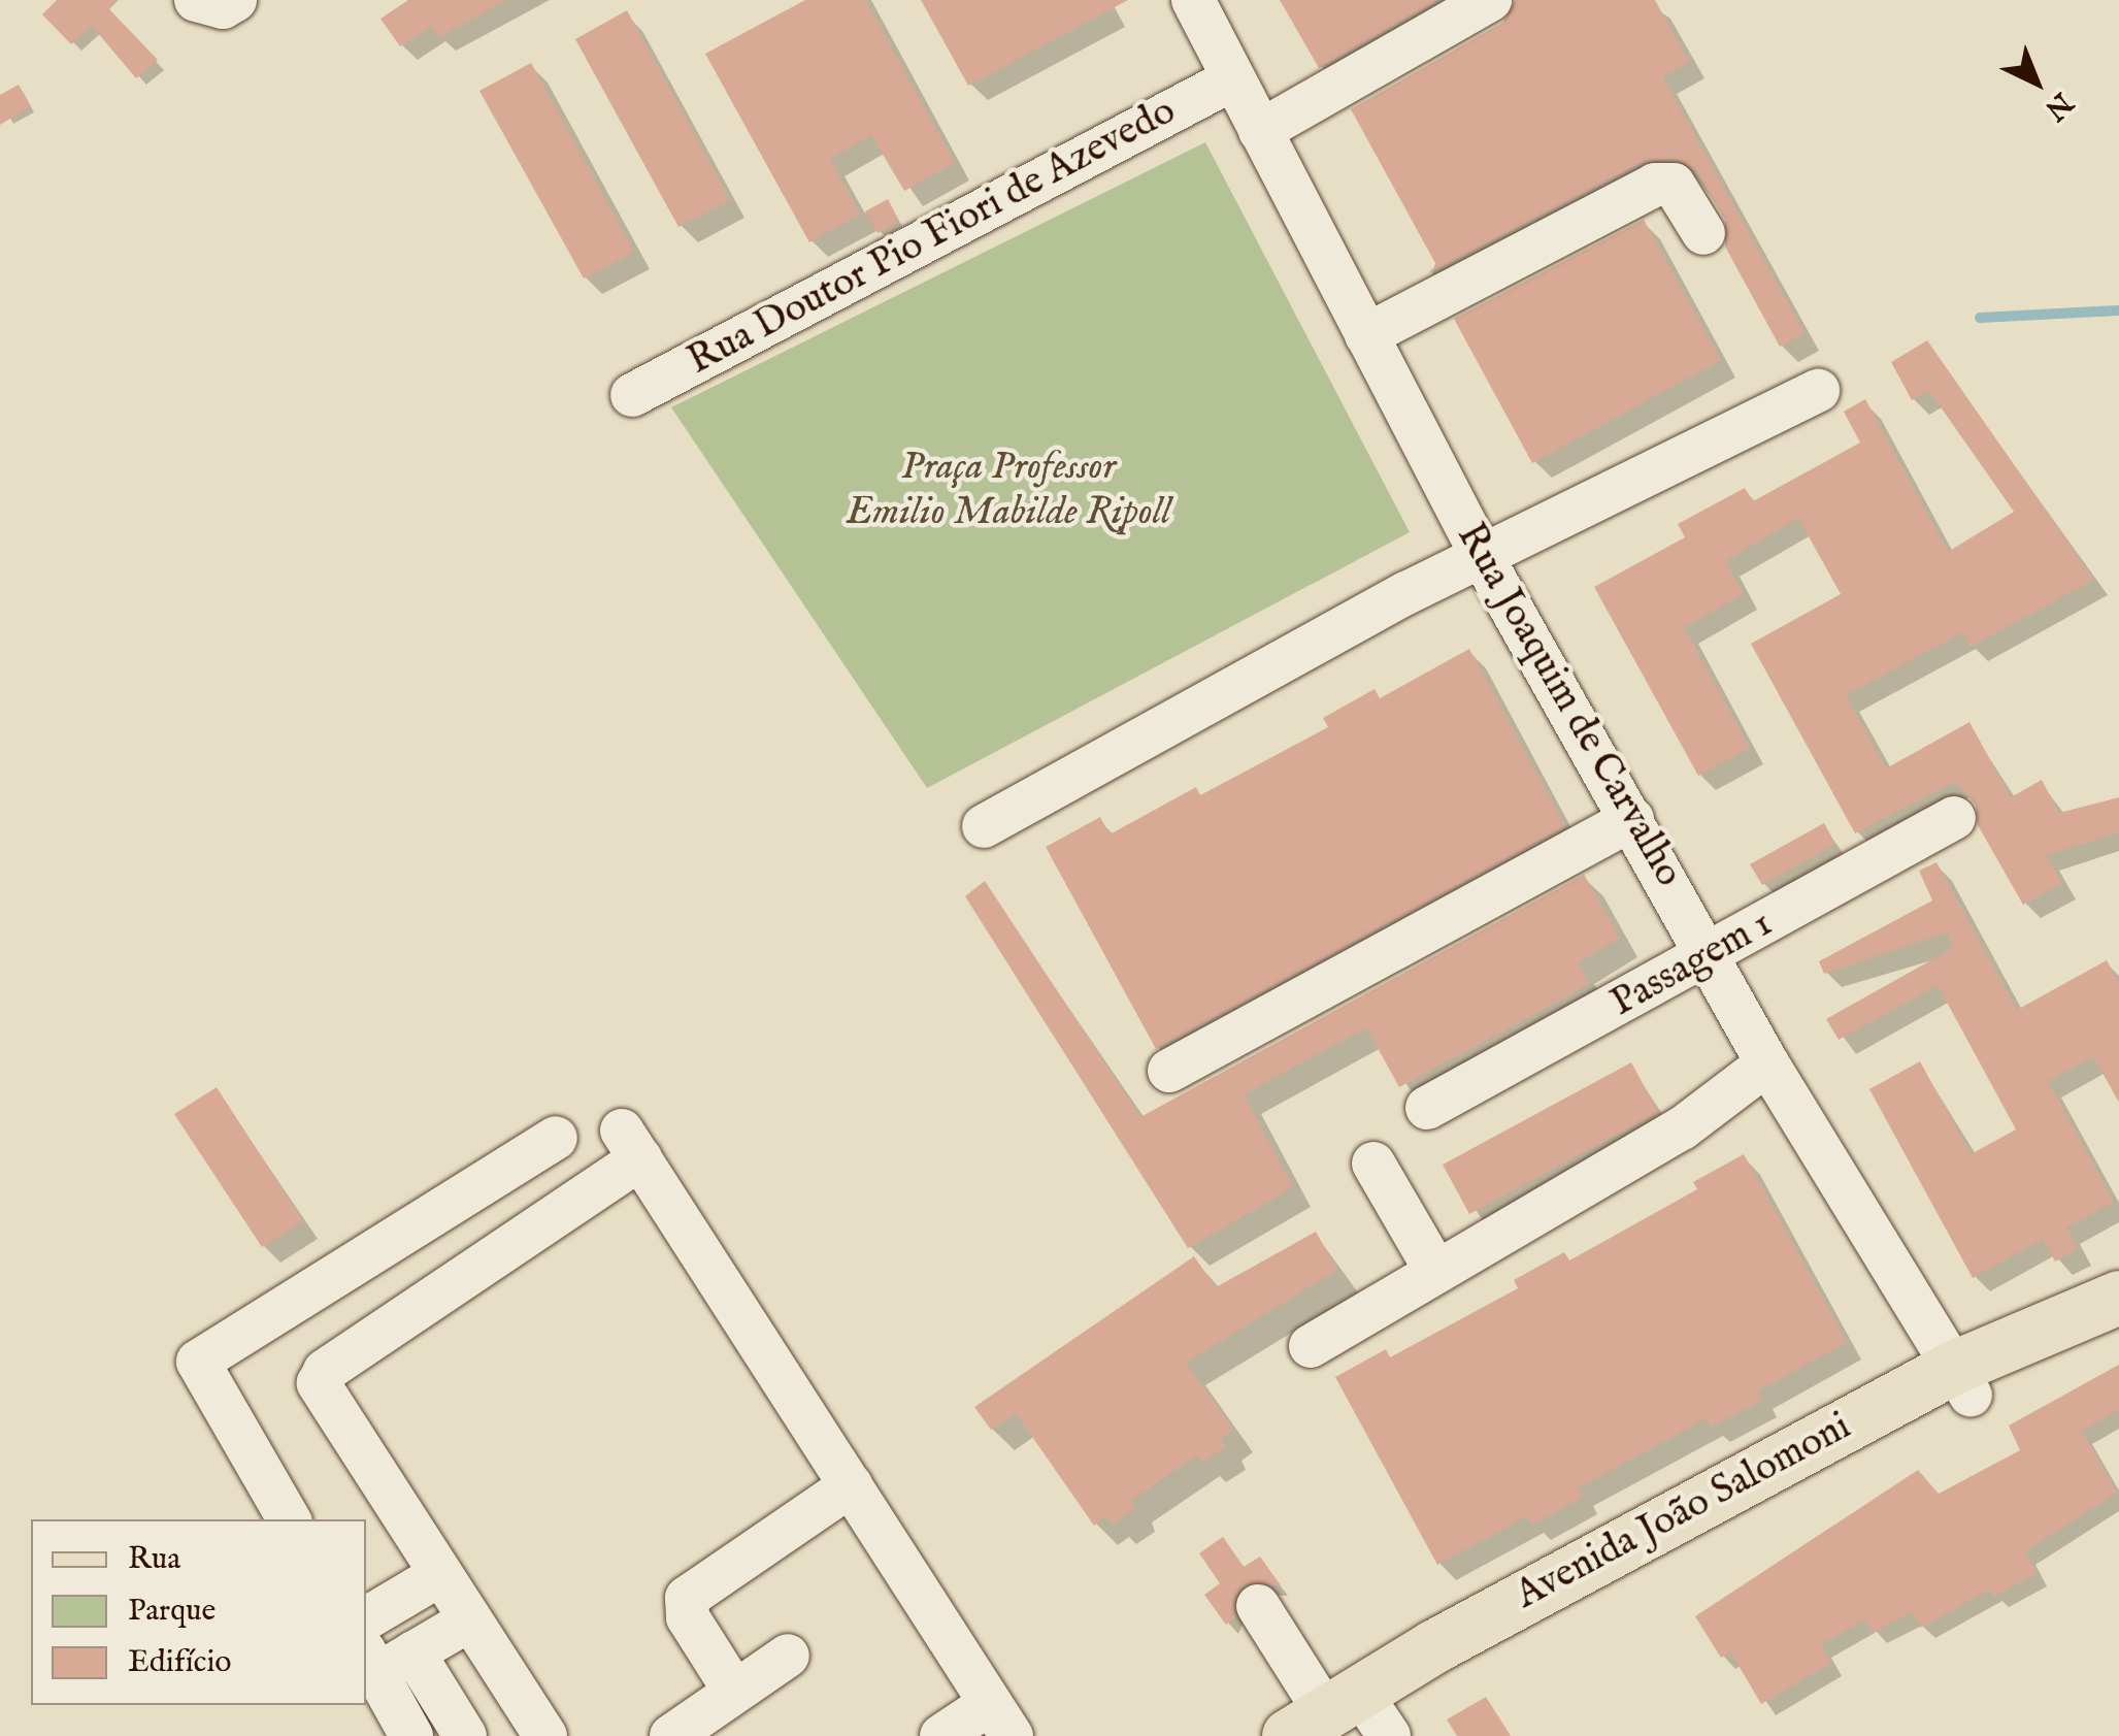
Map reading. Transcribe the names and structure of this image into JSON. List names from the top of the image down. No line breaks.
{"streets":{"main road":["Avenida João Salomoni"],"street":["Rua Doutor Pio Fiori de Azevedo","Rua Joaquim de Carvalho","Passagem 1"]},"crossings":[["Rua Doutor Pio Fiori de Azevedo","Rua Joaquim de Carvalho"],["Rua Joaquim de Carvalho","Passagem 1"],["Rua Joaquim de Carvalho","Avenida João Salomoni"]],"parks":["Praça Professor Emilio Mabilde Ripoll"],"legend":["Rua","Parque","Edifício"],"north":"bottom right"}
